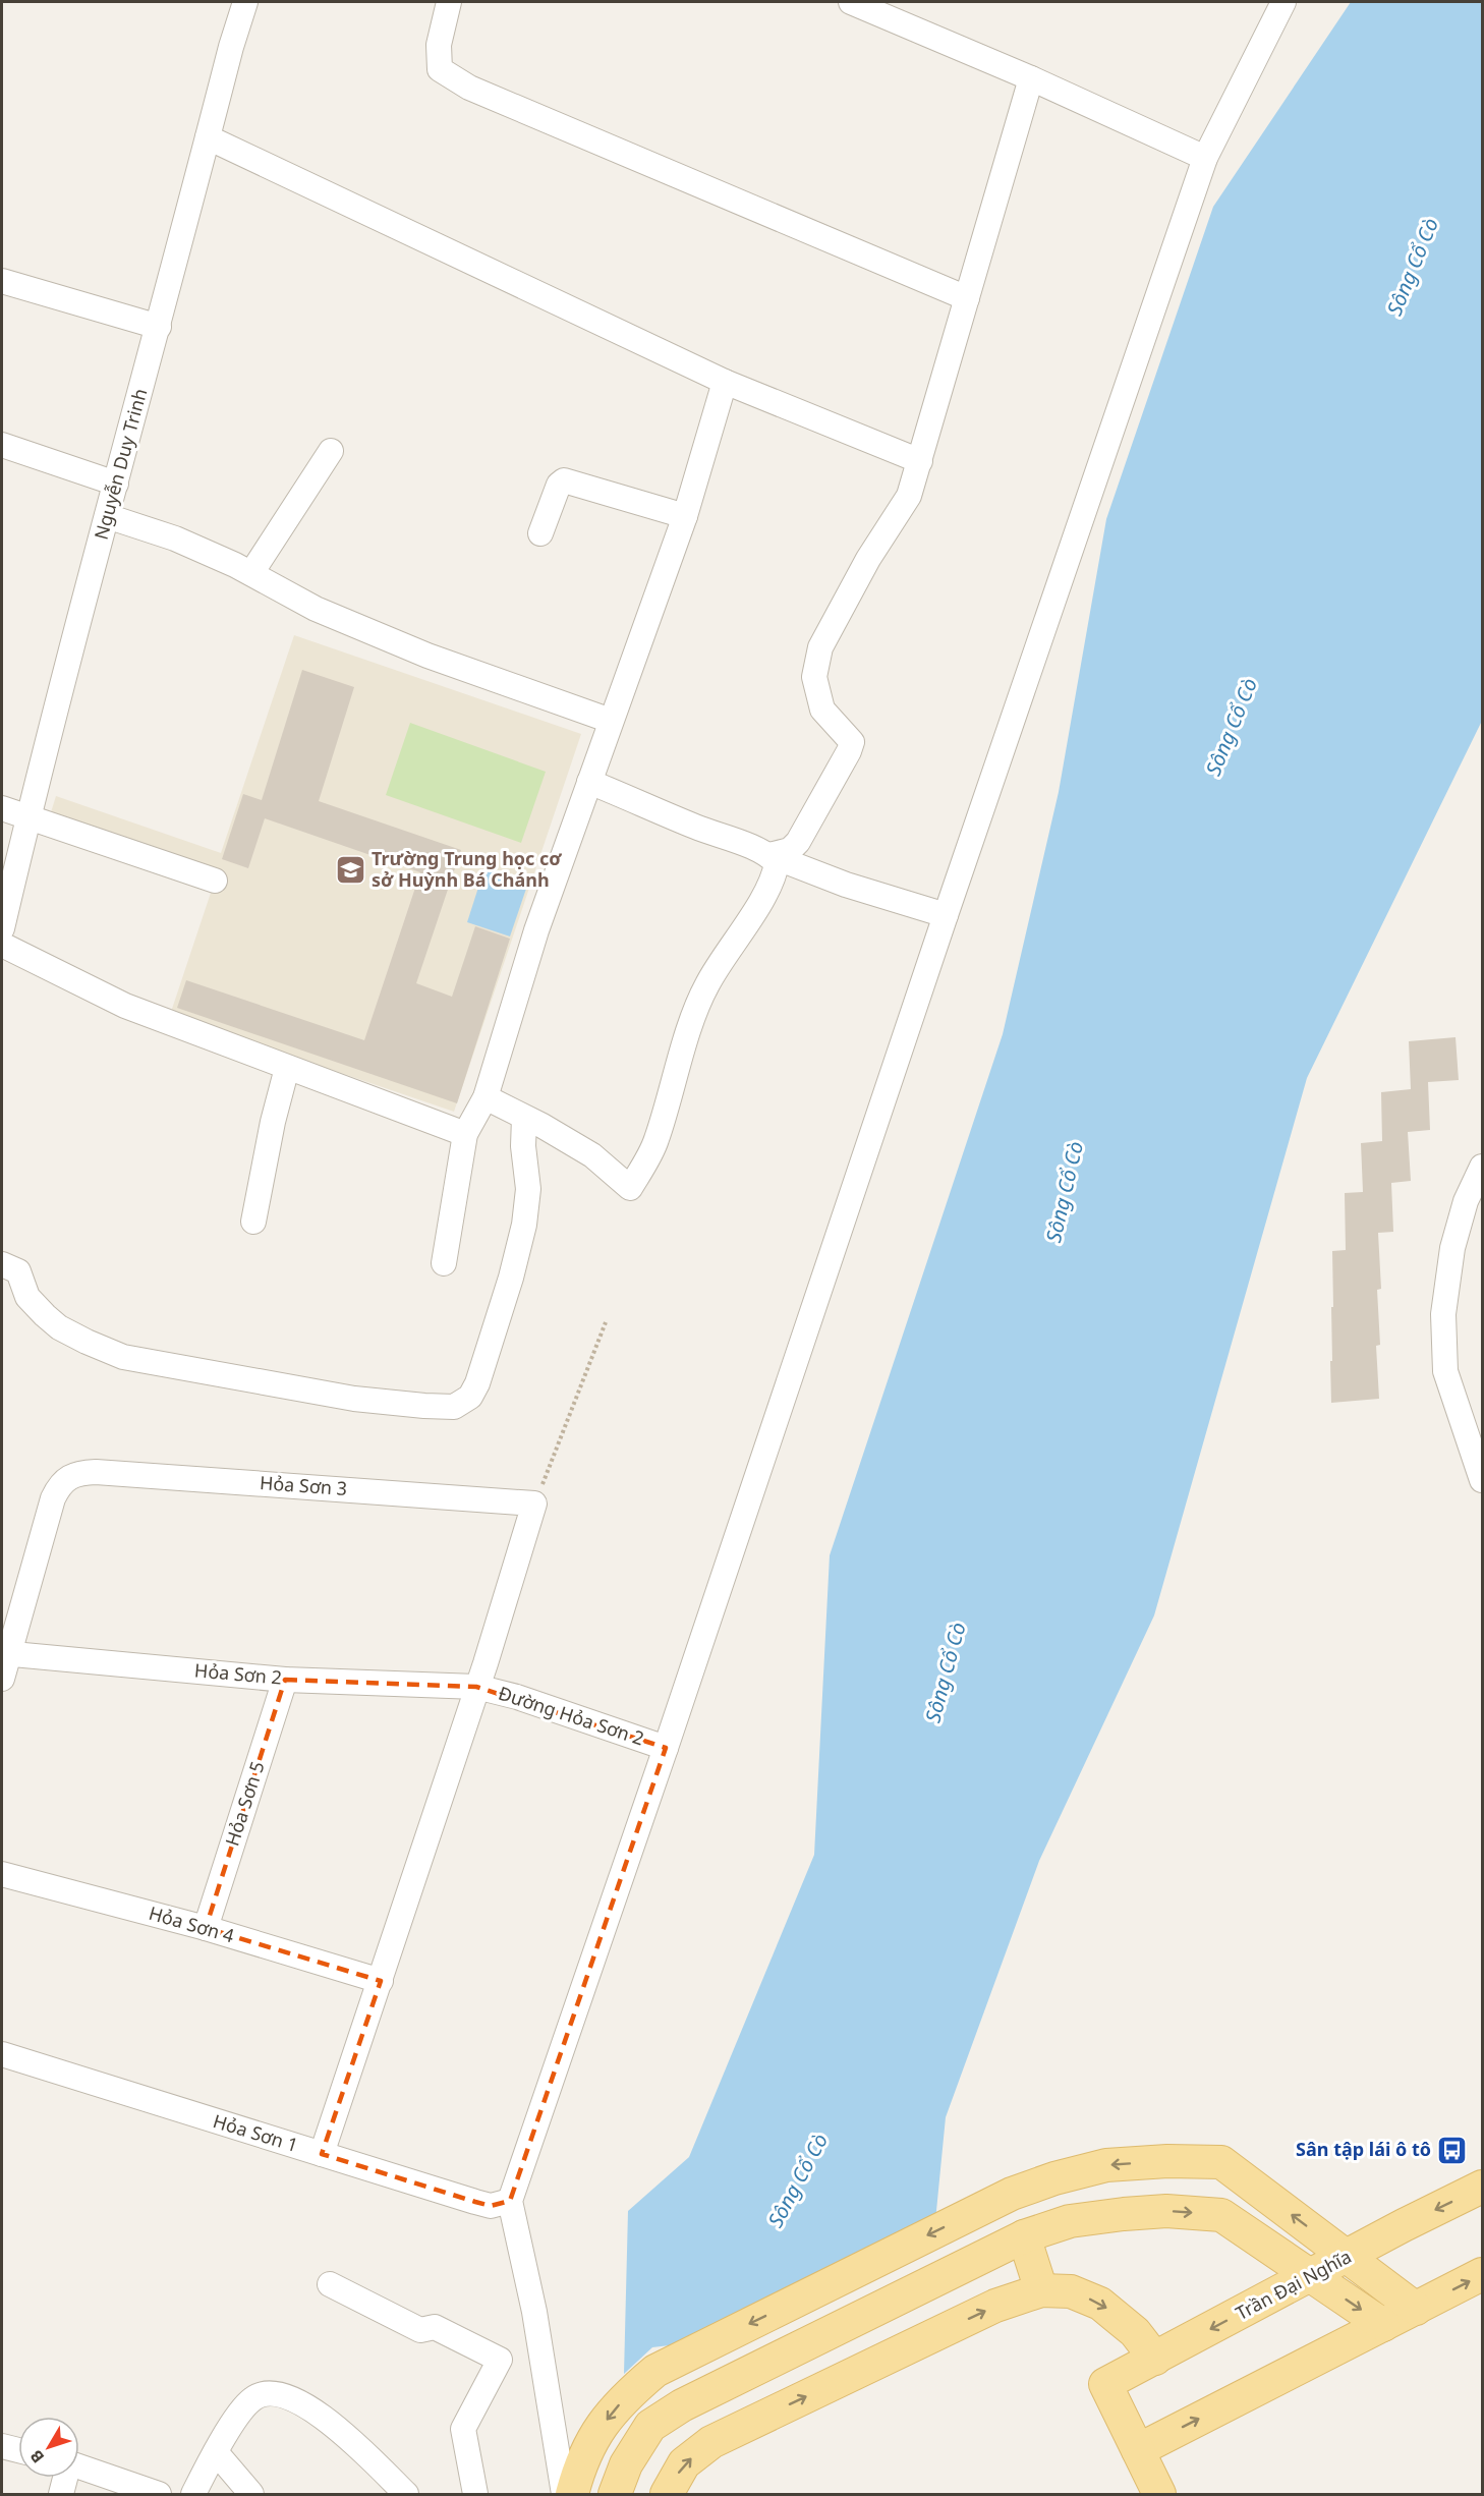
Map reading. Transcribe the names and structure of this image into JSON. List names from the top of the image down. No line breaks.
{"streets":{"main road":["Trần Đại Nghĩa"],"street":["Nguyễn Duy Trinh","Hỏa Sơn 3","Hỏa Sơn 2","Đường Hỏa Sơn 2","Hỏa Sơn 5","Hỏa Sơn 4","Hỏa Sơn 1"]},"crossings":[["Hỏa Sơn 3","Hỏa Sơn 2"],["Hỏa Sơn 2","Đường Hỏa Sơn 2"],["Hỏa Sơn 2","Hỏa Sơn 5"],["Hỏa Sơn 5","Hỏa Sơn 4"]],"water":["Sông Cổ Cò"],"places":{"school or university":["Trường Trung học cơ sở Huỳnh Bá Chánh"],"bus stop":["Sân tập lái ô tô"]},"north":"bottom left"}
